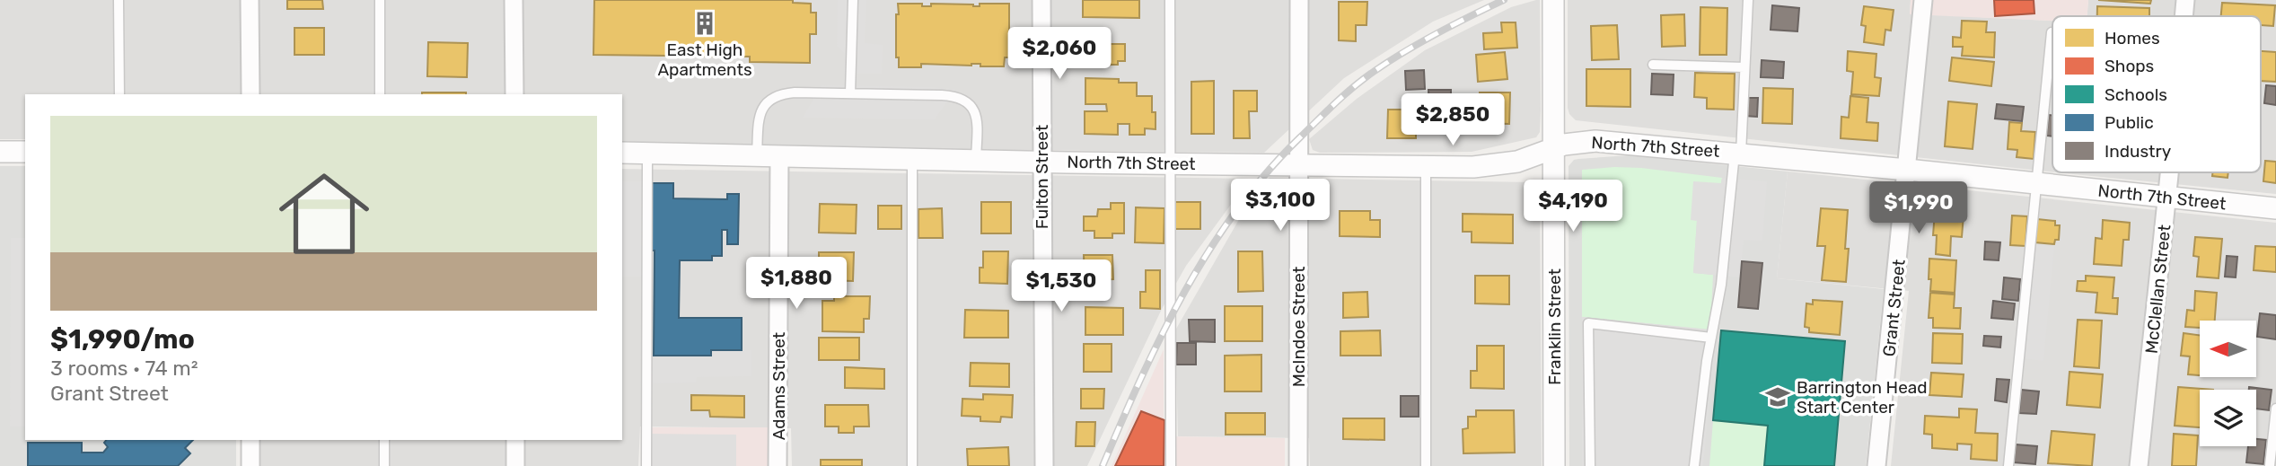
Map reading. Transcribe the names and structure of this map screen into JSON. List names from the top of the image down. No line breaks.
{"streets":{"street":["North 7th Street","Fulton Street","McClellan Street","Grant Street","McIndoe Street","Franklin Street","Adams Street"]},"crossings":[["North 7th Street","Fulton Street"],["North 7th Street","McClellan Street"],["North 7th Street","Grant Street"],["North 7th Street","McIndoe Street"],["North 7th Street","Franklin Street"],["North 7th Street","Adams Street"]],"places":{"building":["East High Apartments"],"school or university":["Barrington Head Start Center"]},"legend":["Homes","Shops","Schools","Public","Industry"],"north":"left","page":{"price":["$2,060","$2,850","$3,100","$4,190","$1,990","$1,880","$1,530"],"list":[{"name":"$1,990/mo","note":"3 rooms · 74 m² · Grant Street"}]}}
